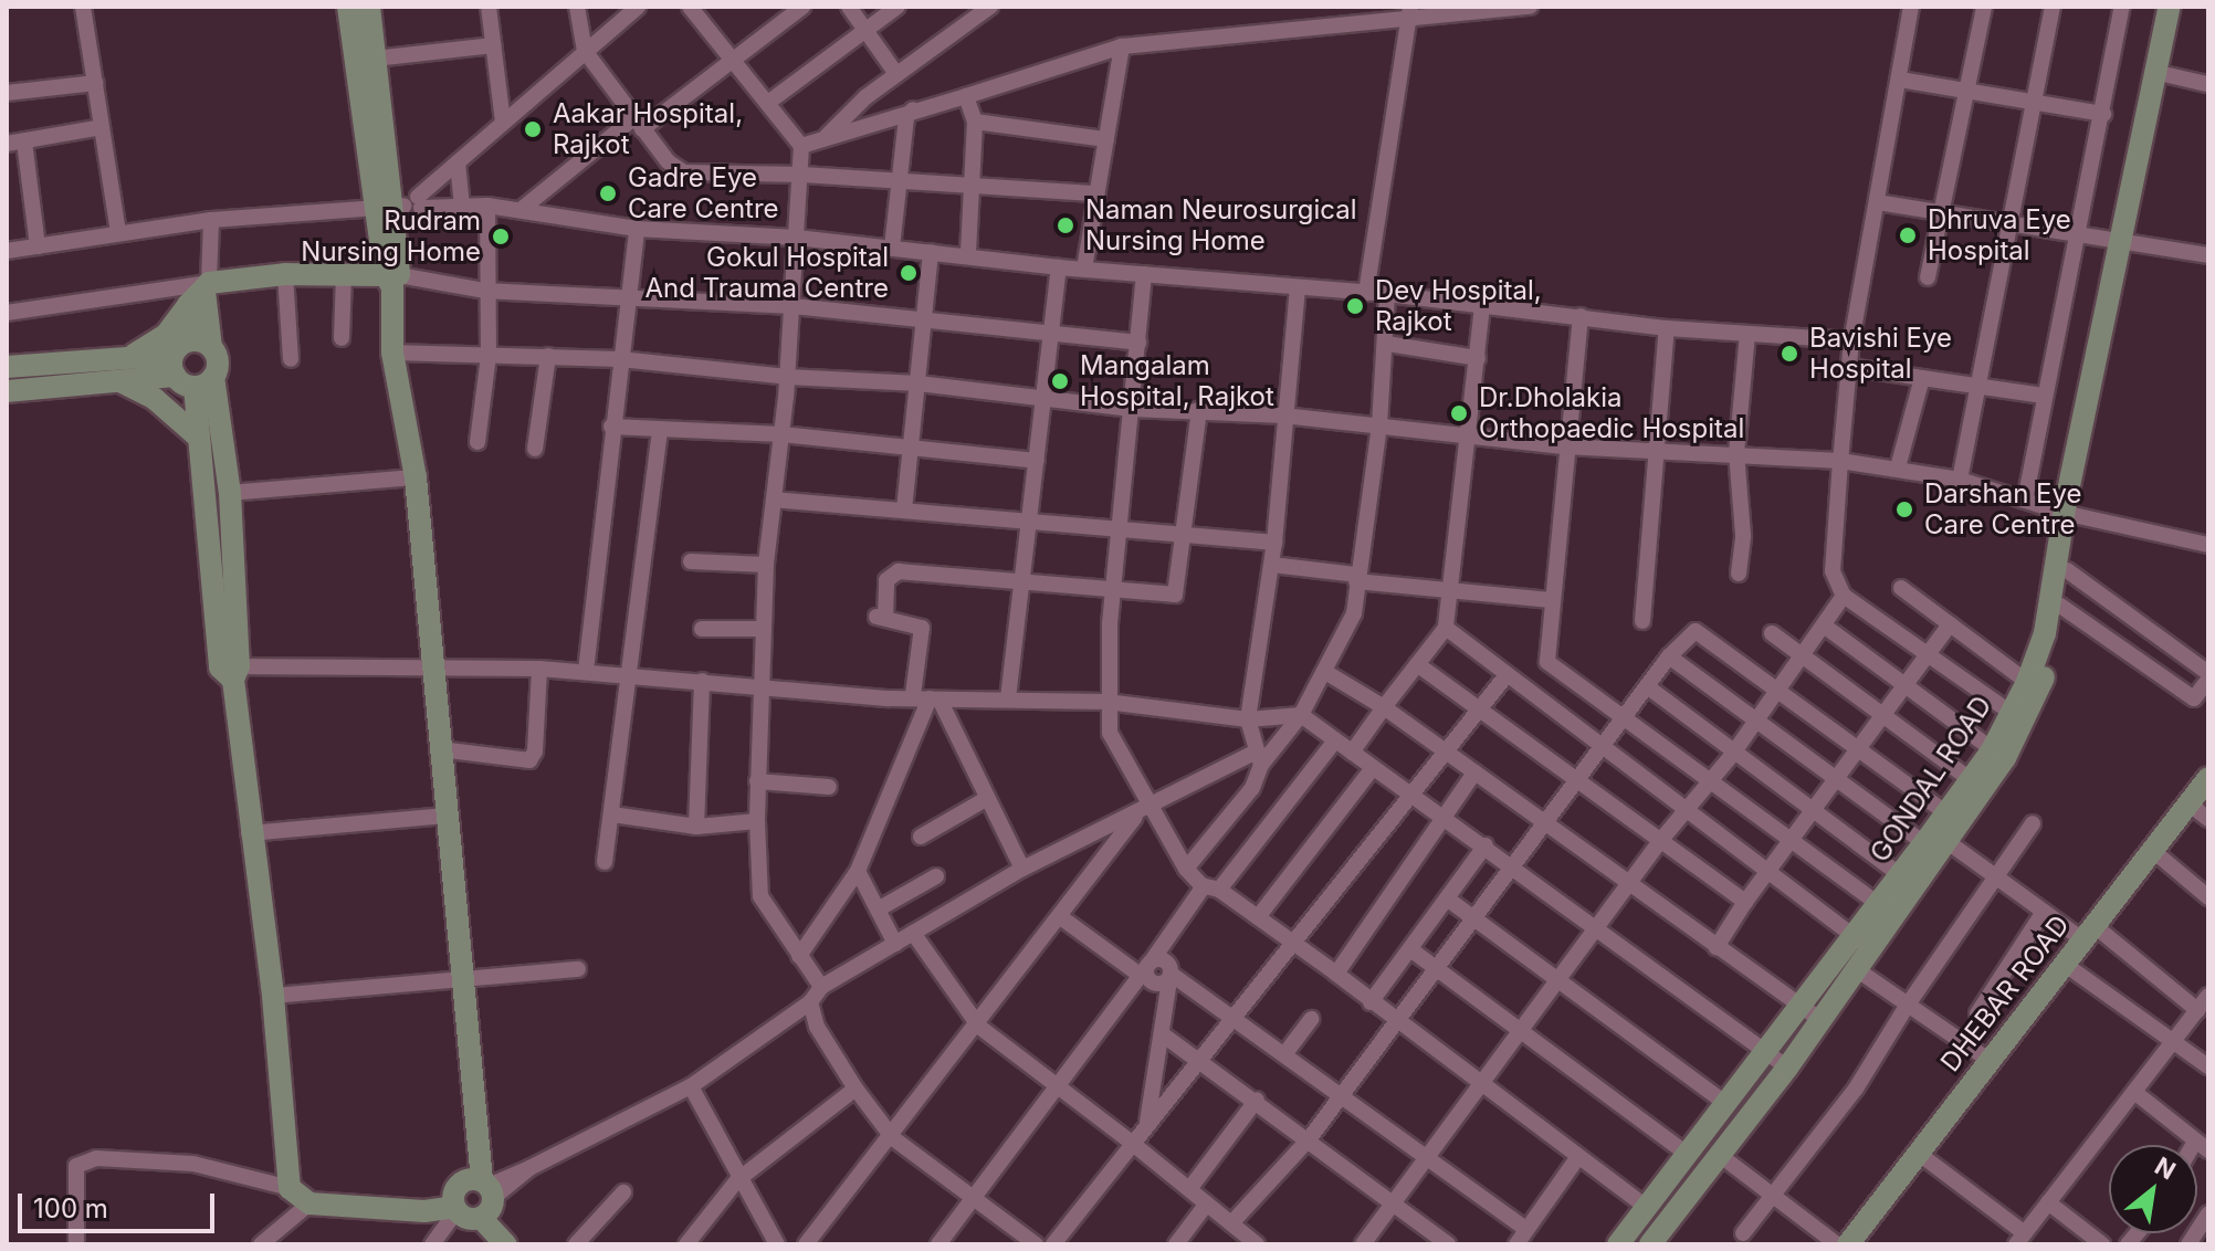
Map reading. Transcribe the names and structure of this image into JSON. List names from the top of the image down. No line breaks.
{"streets":{"main road":["GONDAL ROAD","DHEBAR ROAD"]},"places":["Aakar Hospital, Rajkot","Gadre Eye Care Centre","Naman Neurosurgical Nursing Home","Dhruva Eye Hospital","Rudram Nursing Home","Gokul Hospital And Trauma Centre","Dev Hospital, Rajkot","Bavishi Eye Hospital","Mangalam Hospital, Rajkot","Dr.Dholakia Orthopaedic Hospital","Darshan Eye Care Centre"],"scale_bar":"100 m","north":"top right"}
